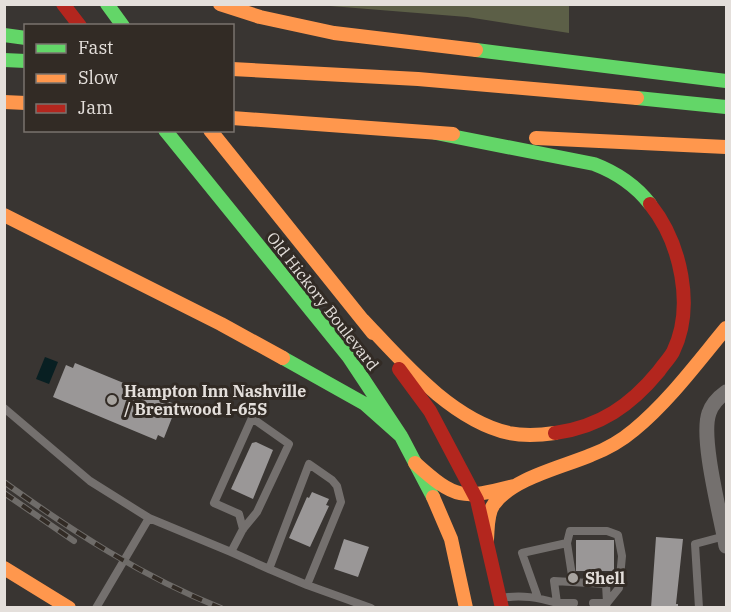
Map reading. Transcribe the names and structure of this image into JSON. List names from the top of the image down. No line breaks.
{"streets":{"main road":["Old Hickory Boulevard"]},"places":["Hampton Inn Nashville / Brentwood I-65S","Shell"],"legend":["Fast","Slow","Jam"]}
